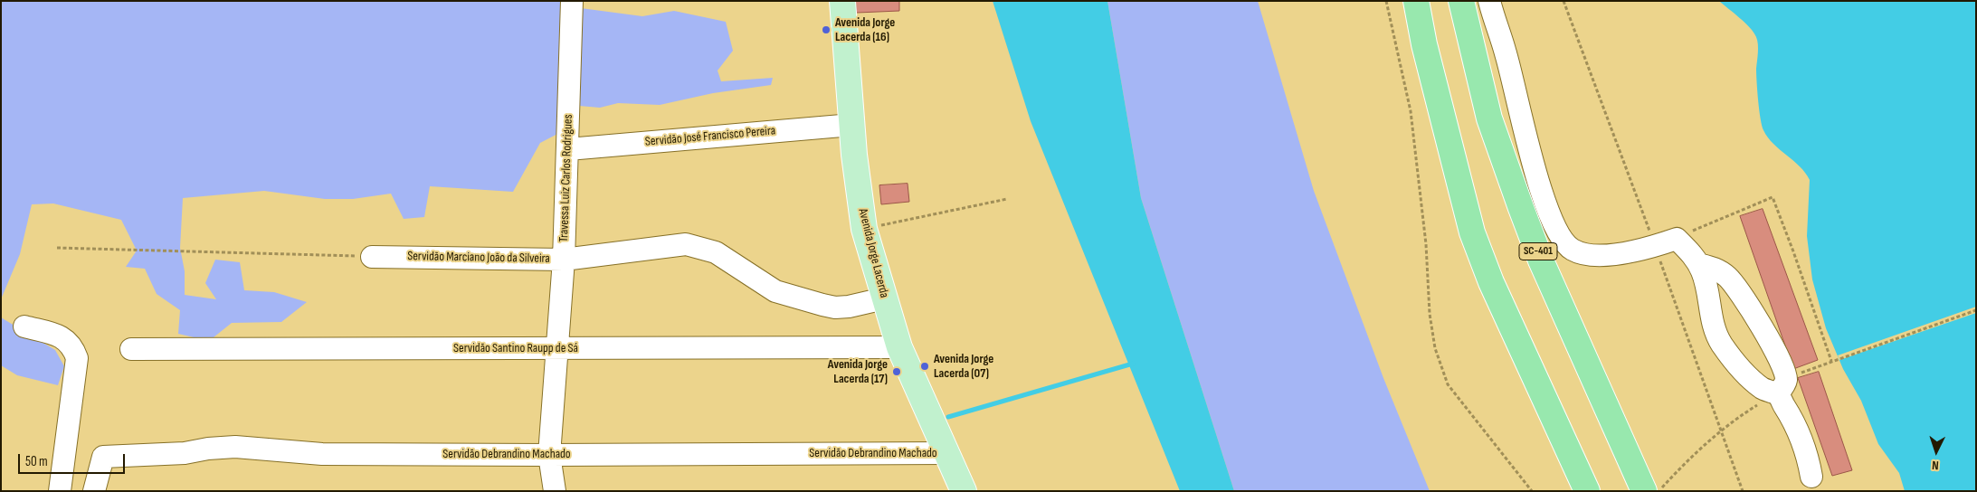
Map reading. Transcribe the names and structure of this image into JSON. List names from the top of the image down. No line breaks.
{"streets":{"highway":["SC-401"],"main road":["Avenida Jorge Lacerda"],"lane":["Servidão José Francisco Pereira","Travessa Luiz Carlos Rodrigues","Servidão Marciano João da Silveira","Servidão Santino Raupp de Sá","Servidão Debrandino Machado"]},"crossings":[["Servidão José Francisco Pereira","Travessa Luiz Carlos Rodrigues"],["Servidão José Francisco Pereira","Avenida Jorge Lacerda"],["Travessa Luiz Carlos Rodrigues","Servidão Marciano João da Silveira"],["Travessa Luiz Carlos Rodrigues","Servidão Santino Raupp de Sá"],["Travessa Luiz Carlos Rodrigues","Servidão Debrandino Machado"],["Avenida Jorge Lacerda","Servidão Marciano João da Silveira"],["Avenida Jorge Lacerda","Servidão Santino Raupp de Sá"],["Avenida Jorge Lacerda","Servidão Debrandino Machado"]],"places":["Avenida Jorge Lacerda (16)","Avenida Jorge Lacerda (07)","Avenida Jorge Lacerda (17)"],"scale_bar":"50 m","north":"bottom"}
